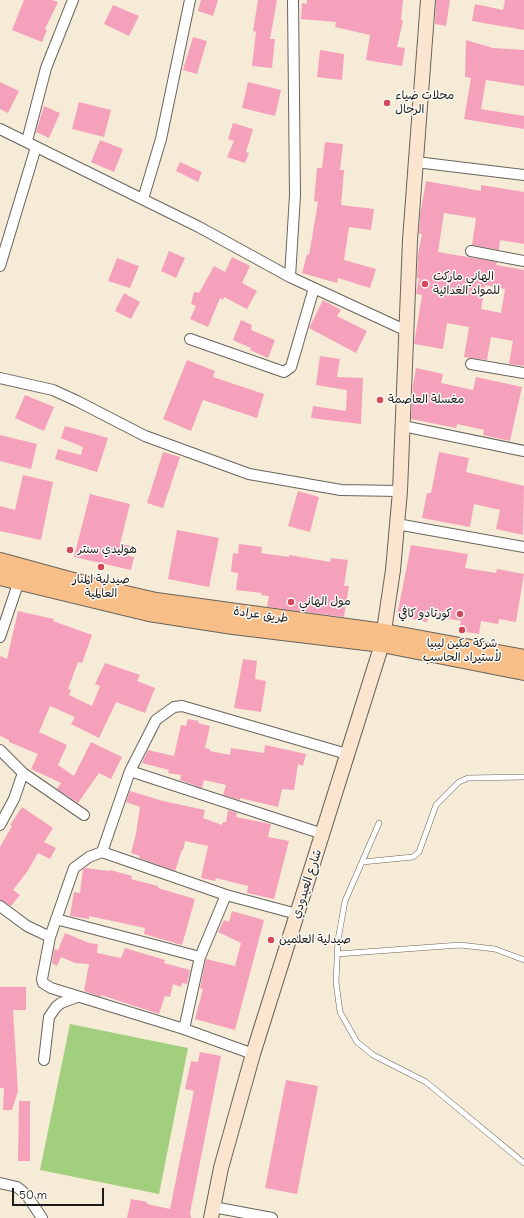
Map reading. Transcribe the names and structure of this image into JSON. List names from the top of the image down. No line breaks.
{"streets":{"main road":["طريق عرادة"],"street":["شارع العيدودي"]},"crossings":[["طريق عرادة","شارع العيدودي"]],"places":["محلات ضياء الرحال","الهاني ماركت للمواد الغدائية","مغسلة العاصمة","هوليدي سنتر","صيدلية المنار العالمية","مول الهاني","كورتادو كافي","شركة مكين ليبيا لأستيراد الحاسب","صيدلية العلمين"],"scale_bar":"50 m"}
